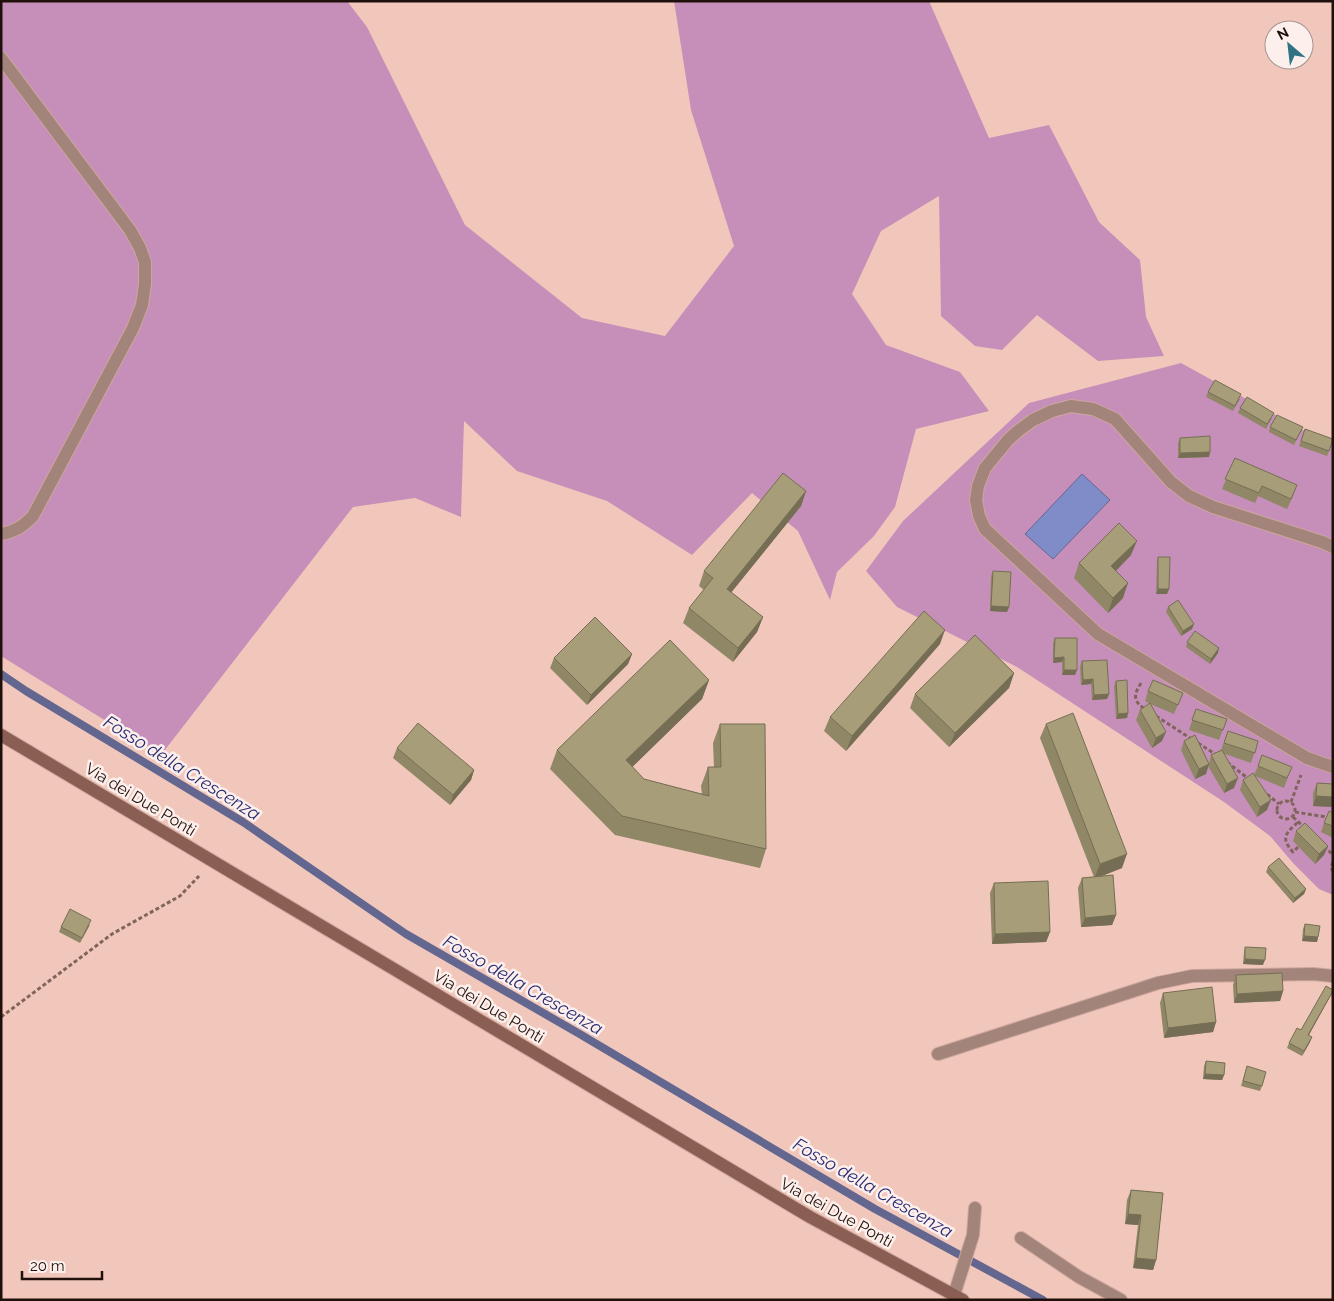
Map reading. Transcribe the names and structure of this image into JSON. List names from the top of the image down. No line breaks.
{"streets":{"street":["Via dei Due Ponti"]},"water":["Fosso della Crescenza"],"scale_bar":"20 m","north":"top left"}
